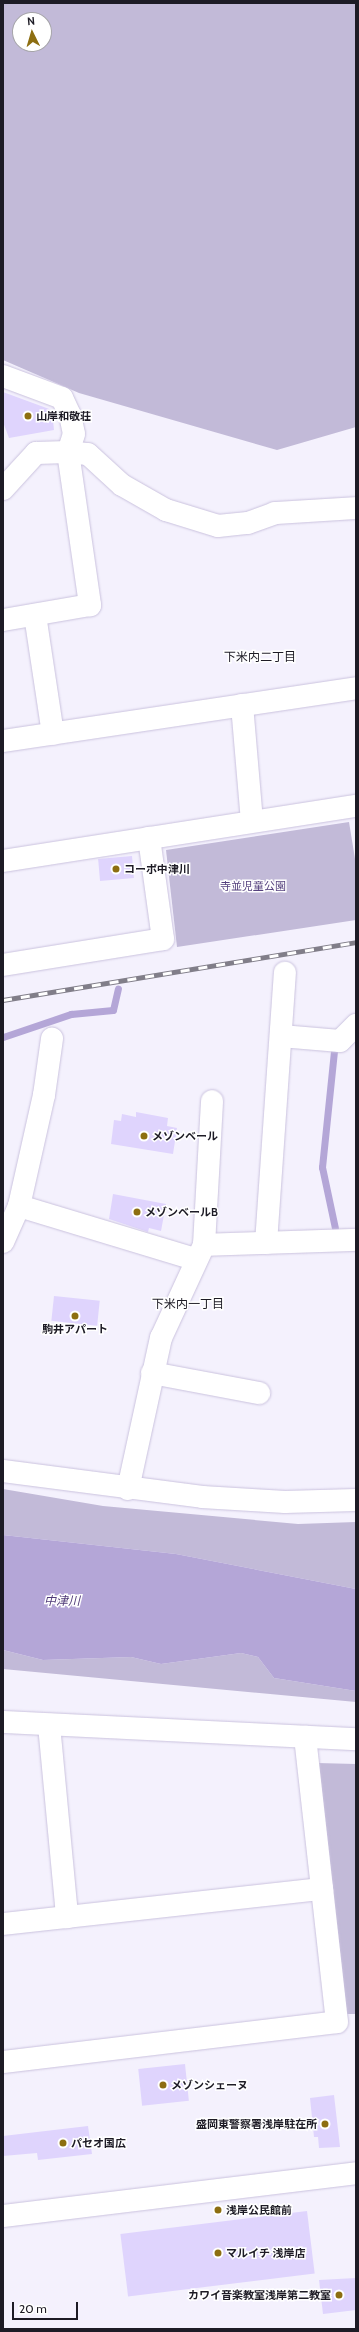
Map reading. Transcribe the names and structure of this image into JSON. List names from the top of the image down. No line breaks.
{"districts":["下米内二丁目","下米内一丁目"],"water":["中津川"],"parks":["寺並児童公園"],"places":["山岸和敬荘","コーポ中津川","メゾンベール","メゾンベールB","駒井アパート","メゾンシェーヌ","盛岡東警察署浅岸駐在所","パセオ国広","浅岸公民館前","マルイチ 浅岸店","カワイ音楽教室浅岸第二教室"],"scale_bar":"20 m","north":"top"}
